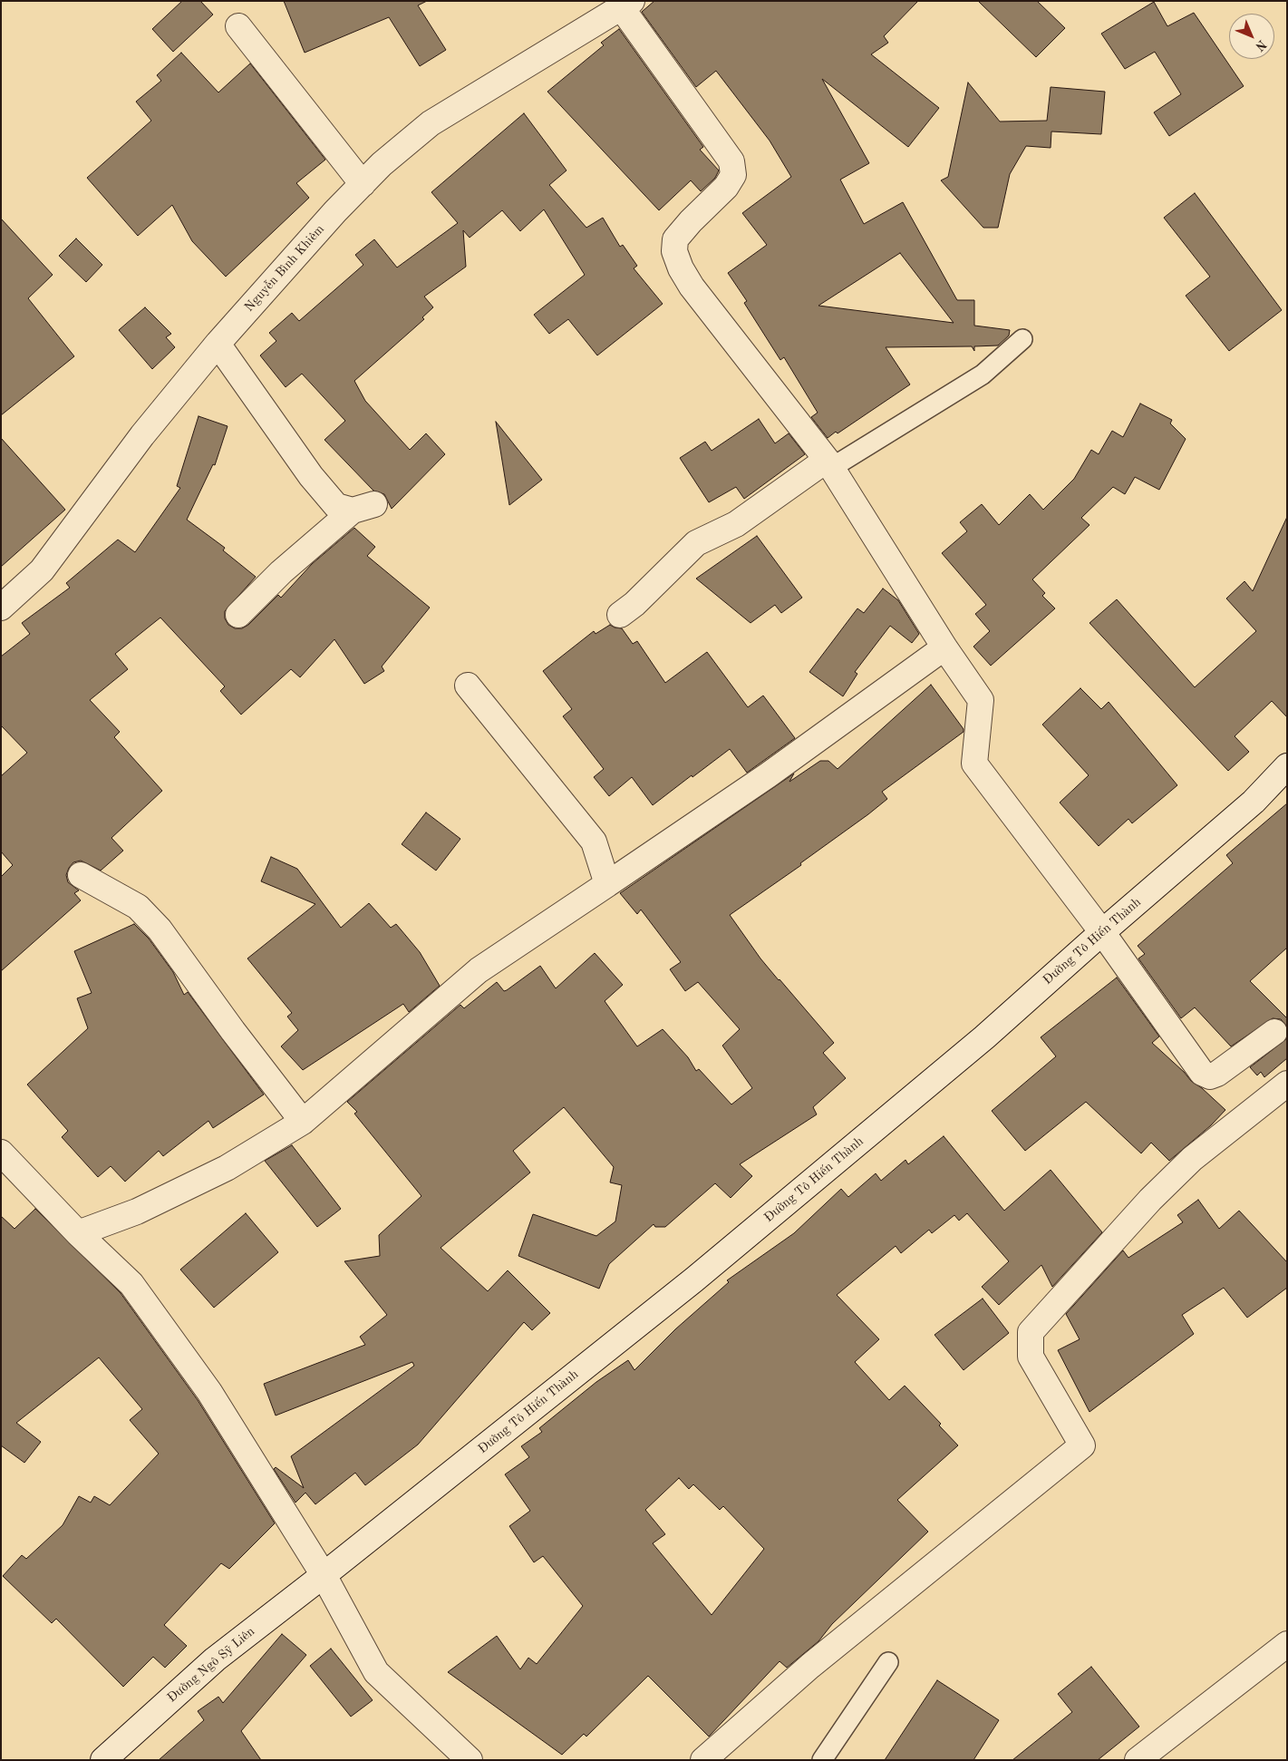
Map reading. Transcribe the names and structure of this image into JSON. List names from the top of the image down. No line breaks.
{"streets":{"street":["Nguyễn Bình Khiêm","Đường Tô Hiến Thành","Đường Ngô Sỹ Liên"]},"crossings":[["Đường Tô Hiến Thành","Đường Ngô Sỹ Liên"]],"north":"bottom right"}
